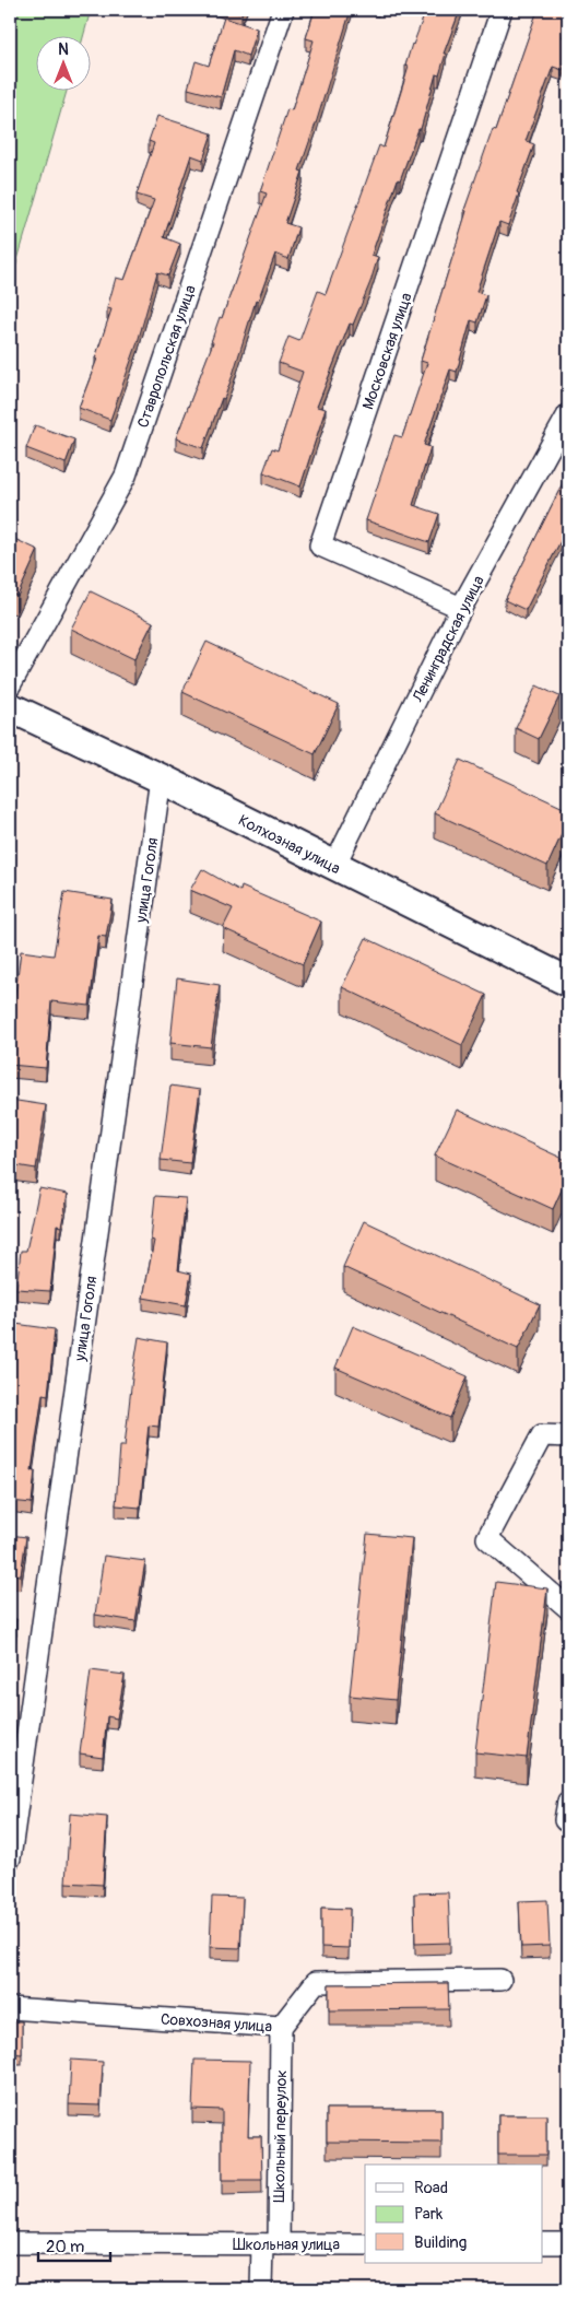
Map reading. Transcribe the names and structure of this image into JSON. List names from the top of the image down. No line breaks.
{"streets":{"main road":["Колхозная улица"],"street":["Московская улица","Ставропольская улица","Ленинградская улица","улица Гоголя","Совхозная улица","Школьный переулок","Школьная улица"]},"crossings":[["Московская улица","Ленинградская улица"],["Ленинградская улица","Колхозная улица"],["Колхозная улица","улица Гоголя"],["Совхозная улица","Школьный переулок"],["Школьный переулок","Школьная улица"]],"legend":["Road","Park","Building"],"scale_bar":"20 m","north":"top"}
